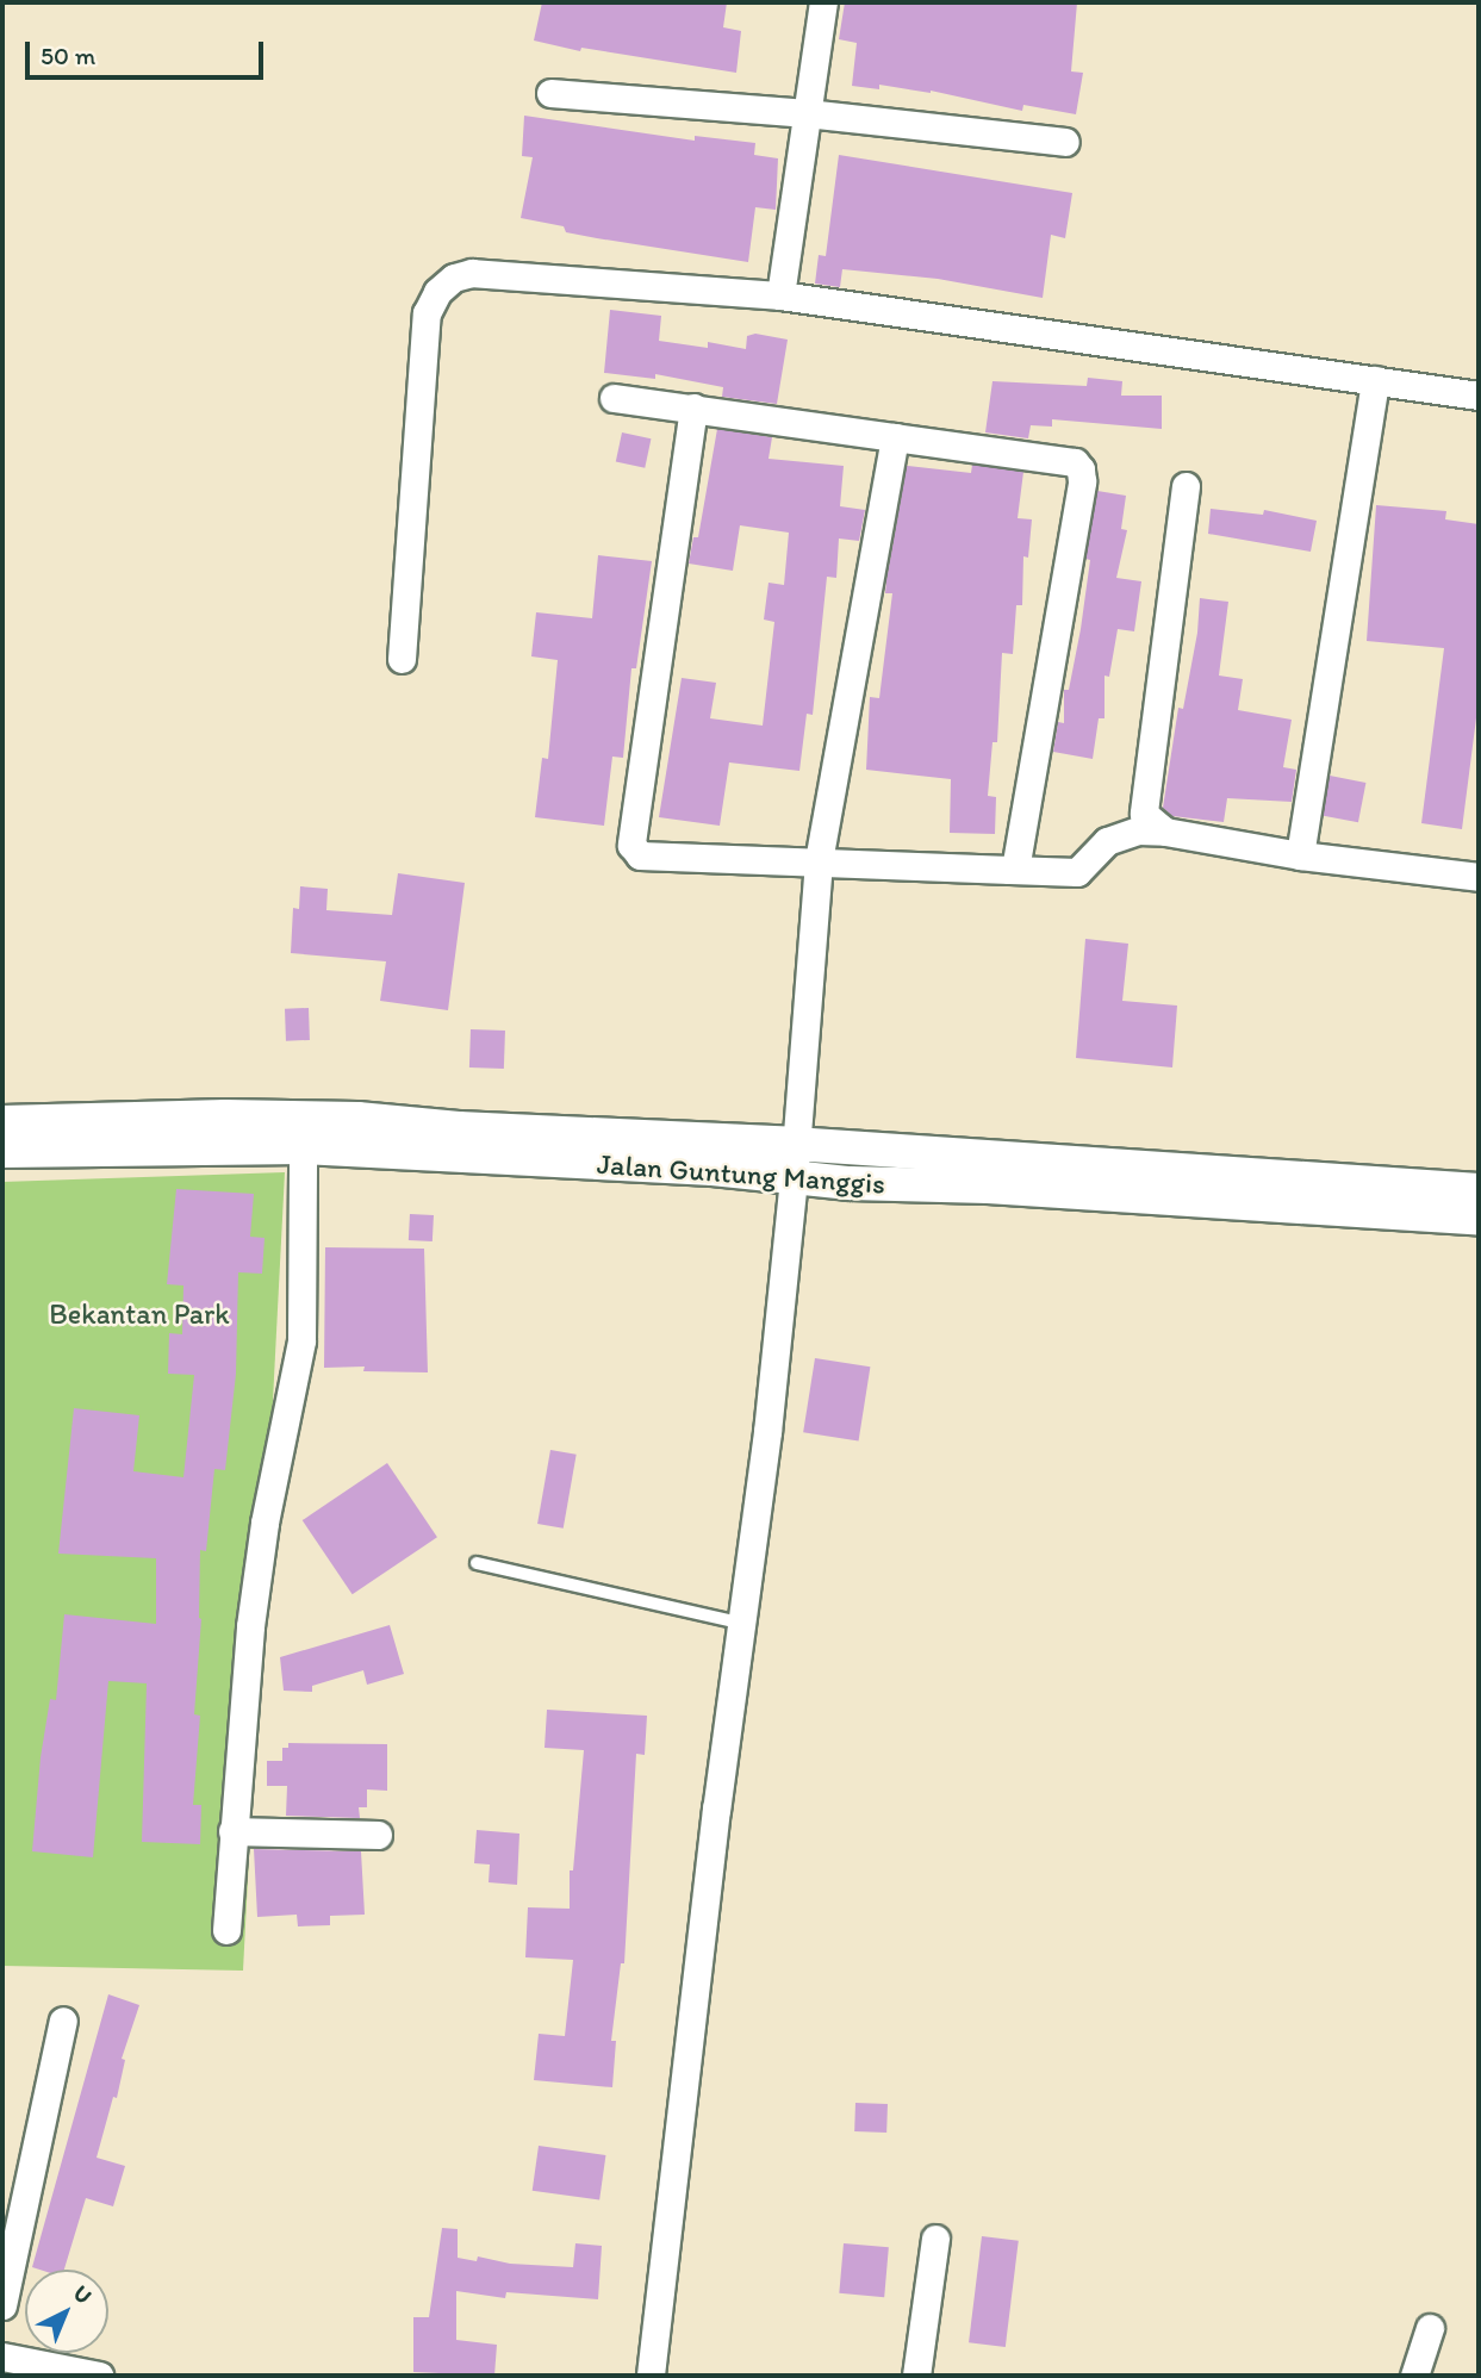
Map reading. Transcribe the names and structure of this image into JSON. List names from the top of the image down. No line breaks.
{"streets":{"street":["Jalan Guntung Manggis"]},"parks":["Bekantan Park"],"scale_bar":"50 m","north":"top right"}
